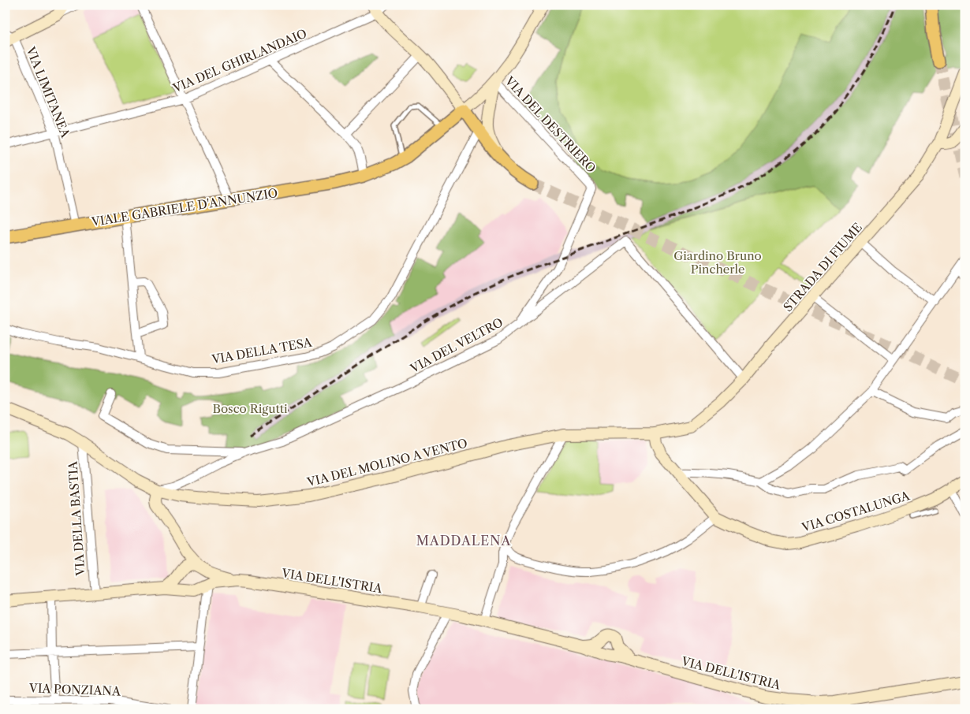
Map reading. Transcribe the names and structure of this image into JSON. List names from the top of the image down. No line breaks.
{"streets":{"main road":["VIALE GABRIELE D'ANNUNZIO","STRADA DI FIUME","VIA DEL MOLINO A VENTO","VIA COSTALUNGA","VIA DELL'ISTRIA"],"street":["VIA DEL GHIRLANDAIO","VIA LIMITANEA","VIA DEL DESTRIERO","VIA DEL VELTRO","VIA DELLA TESA","VIA DELLA BASTIA","VIA PONZIANA"]},"crossings":[["VIA DEL GHIRLANDAIO","VIA LIMITANEA"],["VIA LIMITANEA","VIALE GABRIELE D'ANNUNZIO"],["VIA DEL DESTRIERO","VIA DEL VELTRO"],["STRADA DI FIUME","VIA DEL VELTRO"],["STRADA DI FIUME","VIA DEL MOLINO A VENTO"],["STRADA DI FIUME","VIA COSTALUNGA"],["VIA DEL VELTRO","VIA DEL MOLINO A VENTO"],["VIA DEL MOLINO A VENTO","VIA COSTALUNGA"],["VIA DEL MOLINO A VENTO","VIA DELLA BASTIA"],["VIA DELLA BASTIA","VIA DELL'ISTRIA"]],"districts":["MADDALENA"],"parks":["Giardino Bruno Pincherle","Bosco Rigutti"]}
